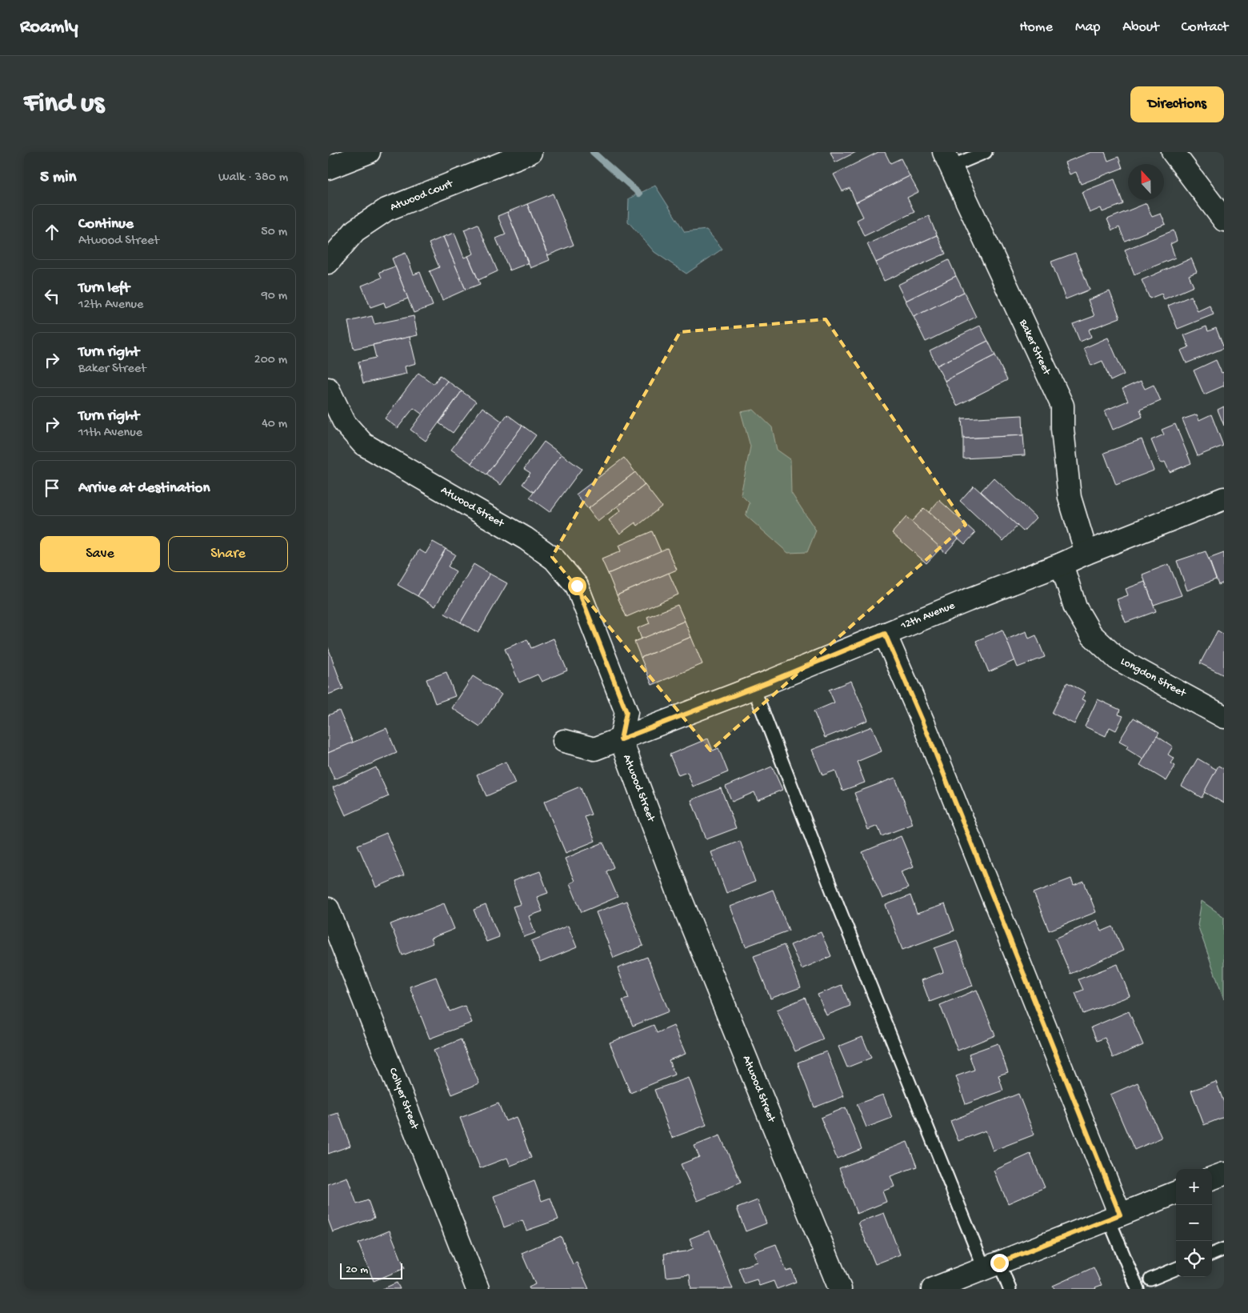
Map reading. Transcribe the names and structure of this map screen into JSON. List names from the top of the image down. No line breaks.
{"streets":{"street":["Atwood Court","Baker Street","Atwood Street","12th Avenue","Longdon Street","Collyer Street"]},"crossings":[["Baker Street","12th Avenue"],["Atwood Street","12th Avenue"],["12th Avenue","Longdon Street"]],"scale_bar":"20 m","north":"top","page":{"header":"Roamly","nav":["Home","Map","About","Contact"],"buttons":["Directions",["Save","Share"]],"title":"Find us","heading":["5 min","Walk · 380 m"],"list":[["Continue","Atwood Street","50 m"],["Turn left","12th Avenue","90 m"],["Turn right","Baker Street","200 m"],["Turn right","11th Avenue","40 m"],"Arrive at destination"],"map_buttons":["+","−"],"scale":"20 m"}}
